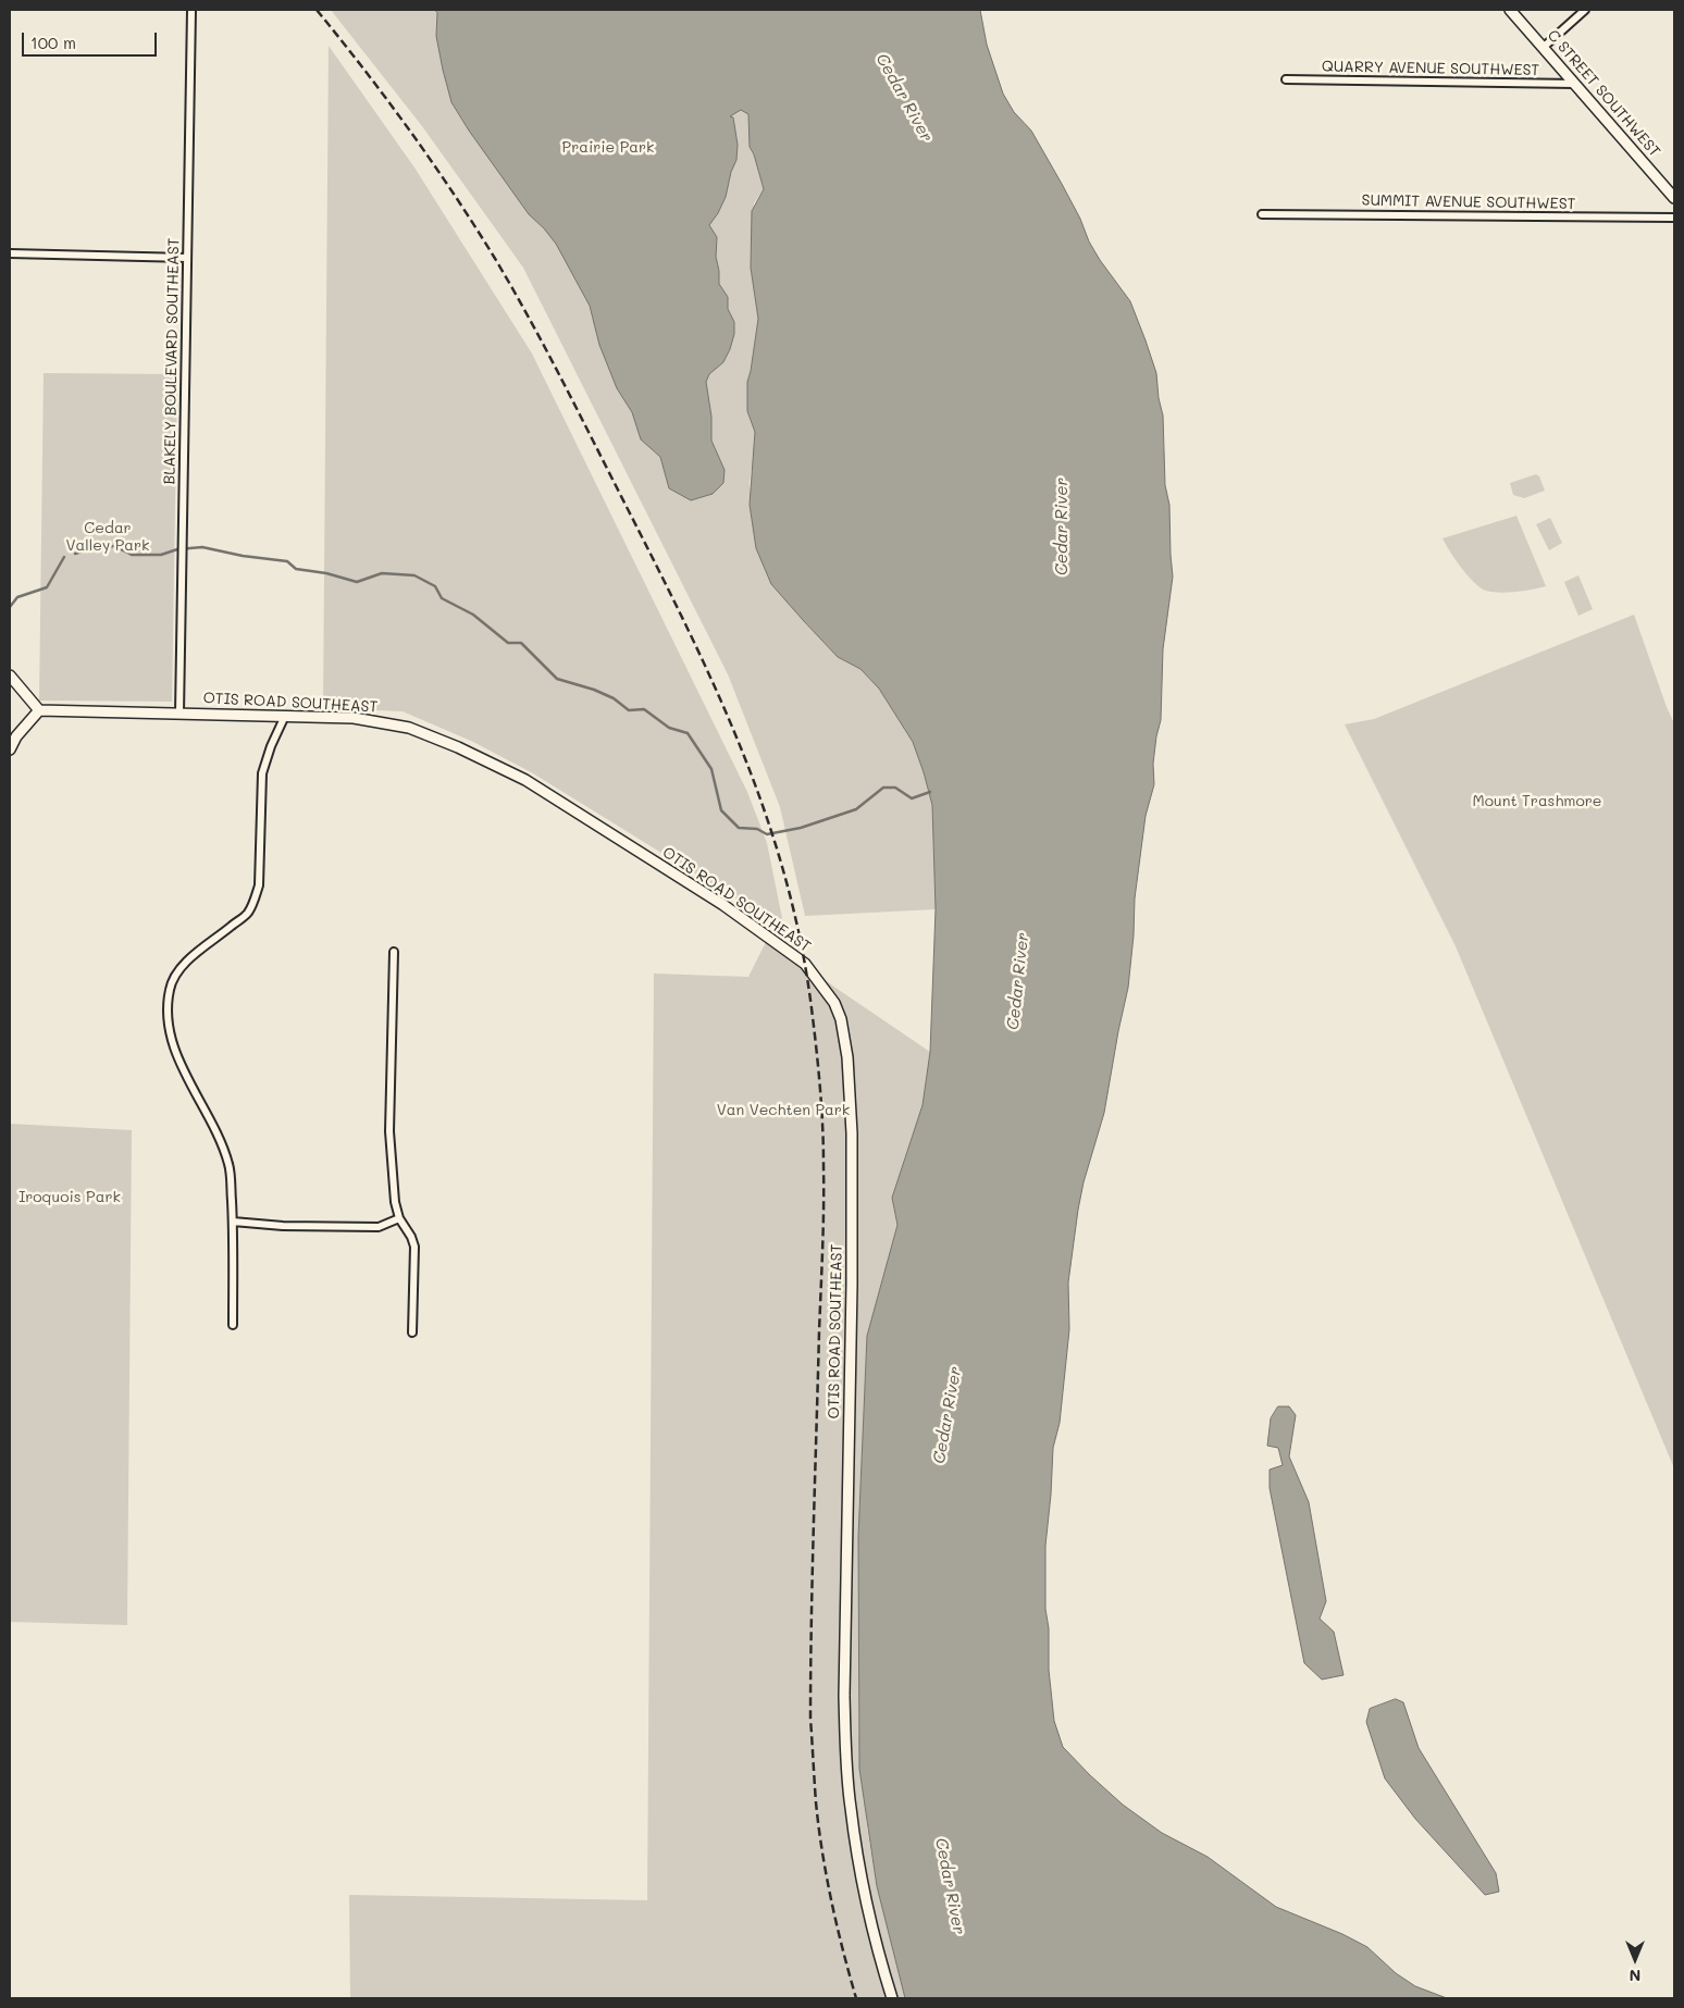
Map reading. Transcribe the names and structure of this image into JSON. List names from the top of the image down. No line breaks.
{"streets":{"street":["QUARRY AVENUE SOUTHWEST","C STREET SOUTHWEST","SUMMIT AVENUE SOUTHWEST","BLAKELY BOULEVARD SOUTHEAST","OTIS ROAD SOUTHEAST"]},"crossings":[["QUARRY AVENUE SOUTHWEST","C STREET SOUTHWEST"],["BLAKELY BOULEVARD SOUTHEAST","OTIS ROAD SOUTHEAST"]],"water":["Cedar River"],"parks":["Prairie Park","Cedar Valley Park","Mount Trashmore","Van Vechten Park","Iroquois Park"],"scale_bar":"100 m","north":"bottom"}
